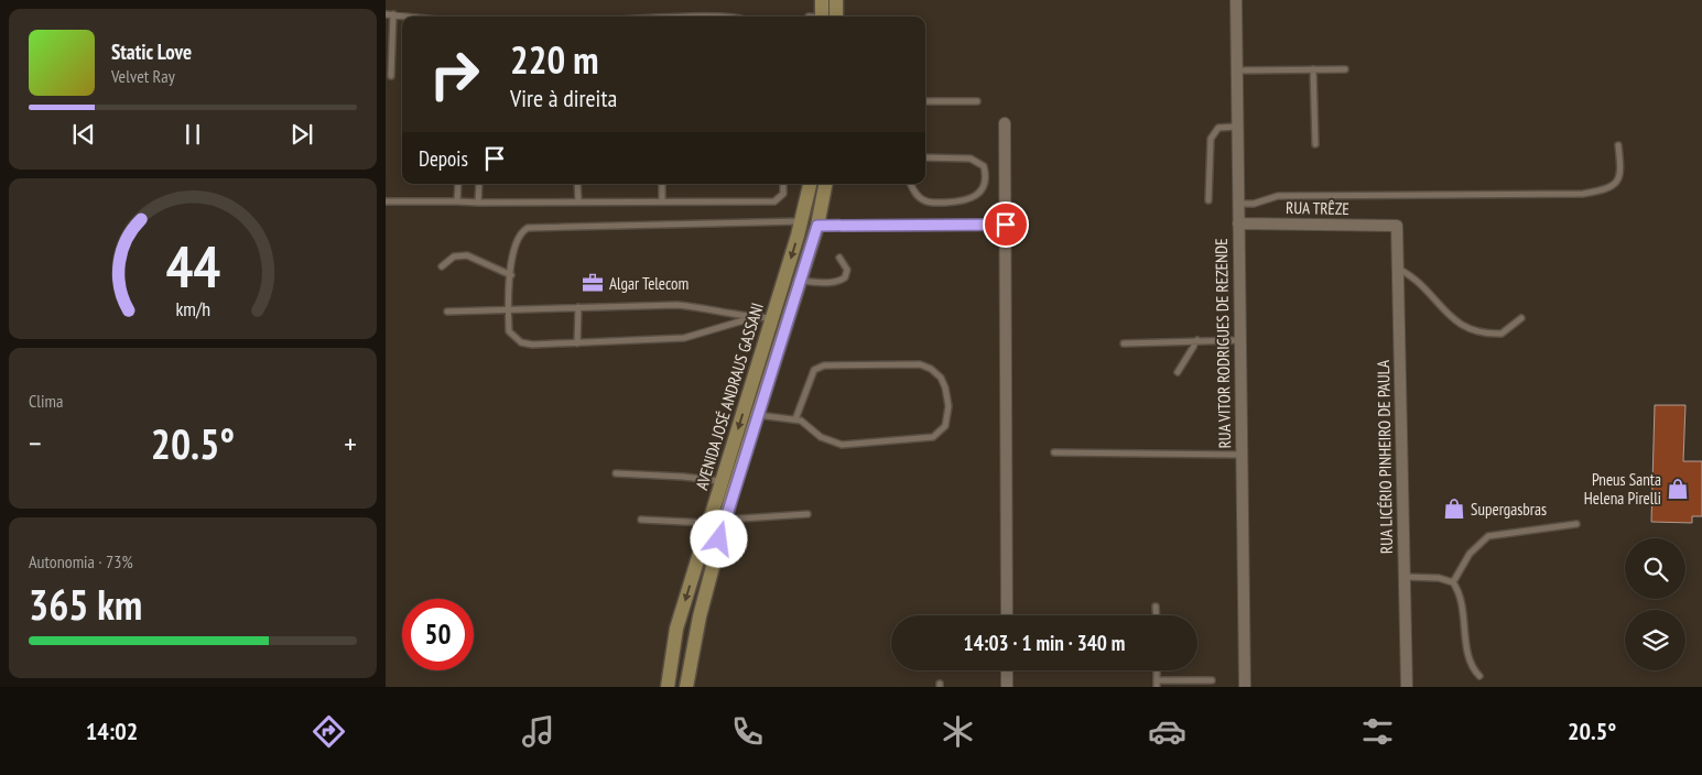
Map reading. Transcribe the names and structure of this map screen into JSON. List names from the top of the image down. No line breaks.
{"streets":{"main road":["AVENIDA JOSÉ ANDRAUS GASSANI"],"street":["RUA TRÊZE","RUA VITOR RODRIGUES DE REZENDE","RUA LICÉRIO PINHEIRO DE PAULA"]},"crossings":[["RUA TRÊZE","RUA VITOR RODRIGUES DE REZENDE"],["RUA TRÊZE","RUA LICÉRIO PINHEIRO DE PAULA"]],"places":{"office":["Algar Telecom"],"shop":["Pneus Santa Helena Pirelli","Supergasbras"]},"page":{"turn":["220 m","Vire à direita"],"song":["Static Love","Velvet Ray"],"then":"Depois","tile":["Clima",["Autonomia · 73%","365 km"]],"heat":["−","20.5°","+"],"limit":"50","trip":"14:03 · 1 min · 340 m","tabs":["14:02","20.5°"],"gauge":["44","km/h"]}}
